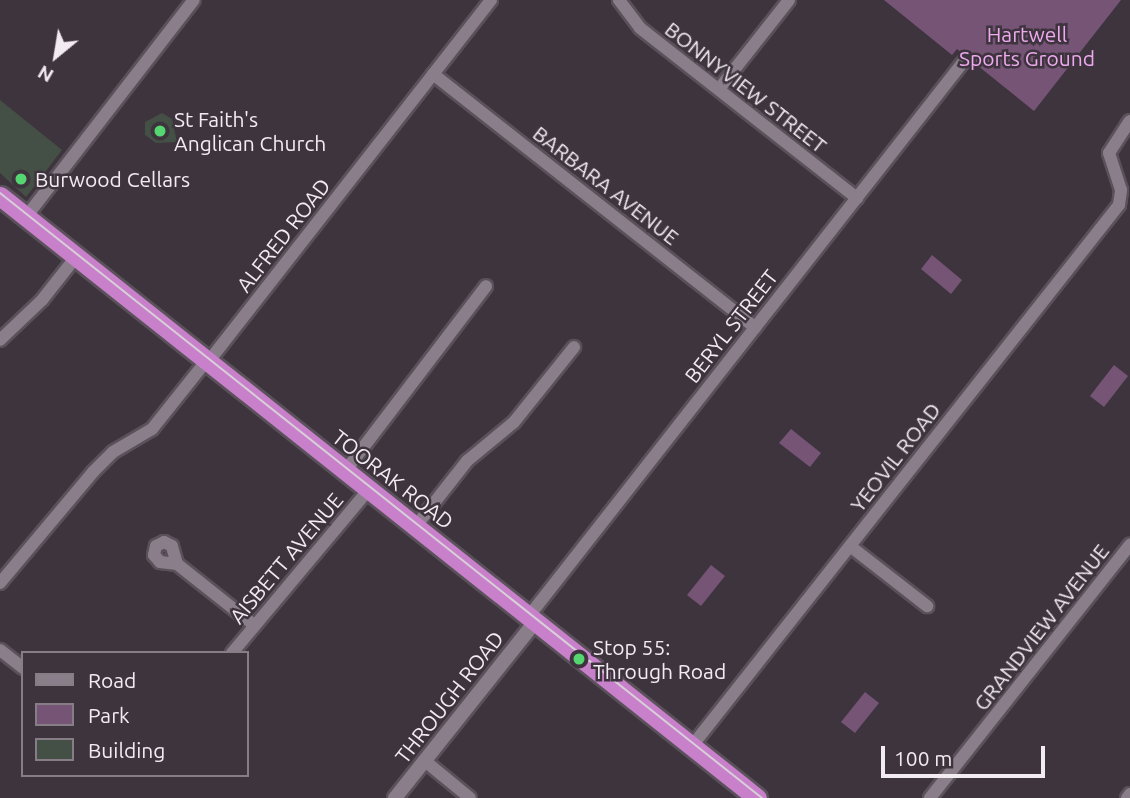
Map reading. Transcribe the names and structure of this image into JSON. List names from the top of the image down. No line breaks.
{"streets":{"highway":["TOORAK ROAD"],"street":["BONNYVIEW STREET","BARBARA AVENUE","ALFRED ROAD","BERYL STREET","YEOVIL ROAD","AISBETT AVENUE","GRANDVIEW AVENUE","THROUGH ROAD"]},"crossings":[["BONNYVIEW STREET","BERYL STREET"],["BARBARA AVENUE","ALFRED ROAD"],["BARBARA AVENUE","BERYL STREET"],["ALFRED ROAD","TOORAK ROAD"],["BERYL STREET","TOORAK ROAD"],["BERYL STREET","THROUGH ROAD"],["YEOVIL ROAD","TOORAK ROAD"],["TOORAK ROAD","AISBETT AVENUE"],["TOORAK ROAD","THROUGH ROAD"]],"parks":["Hartwell Sports Ground"],"places":["St Faith's Anglican Church","Burwood Cellars","Stop 55: Through Road"],"legend":["Road","Park","Building"],"scale_bar":"100 m","north":"bottom left"}
